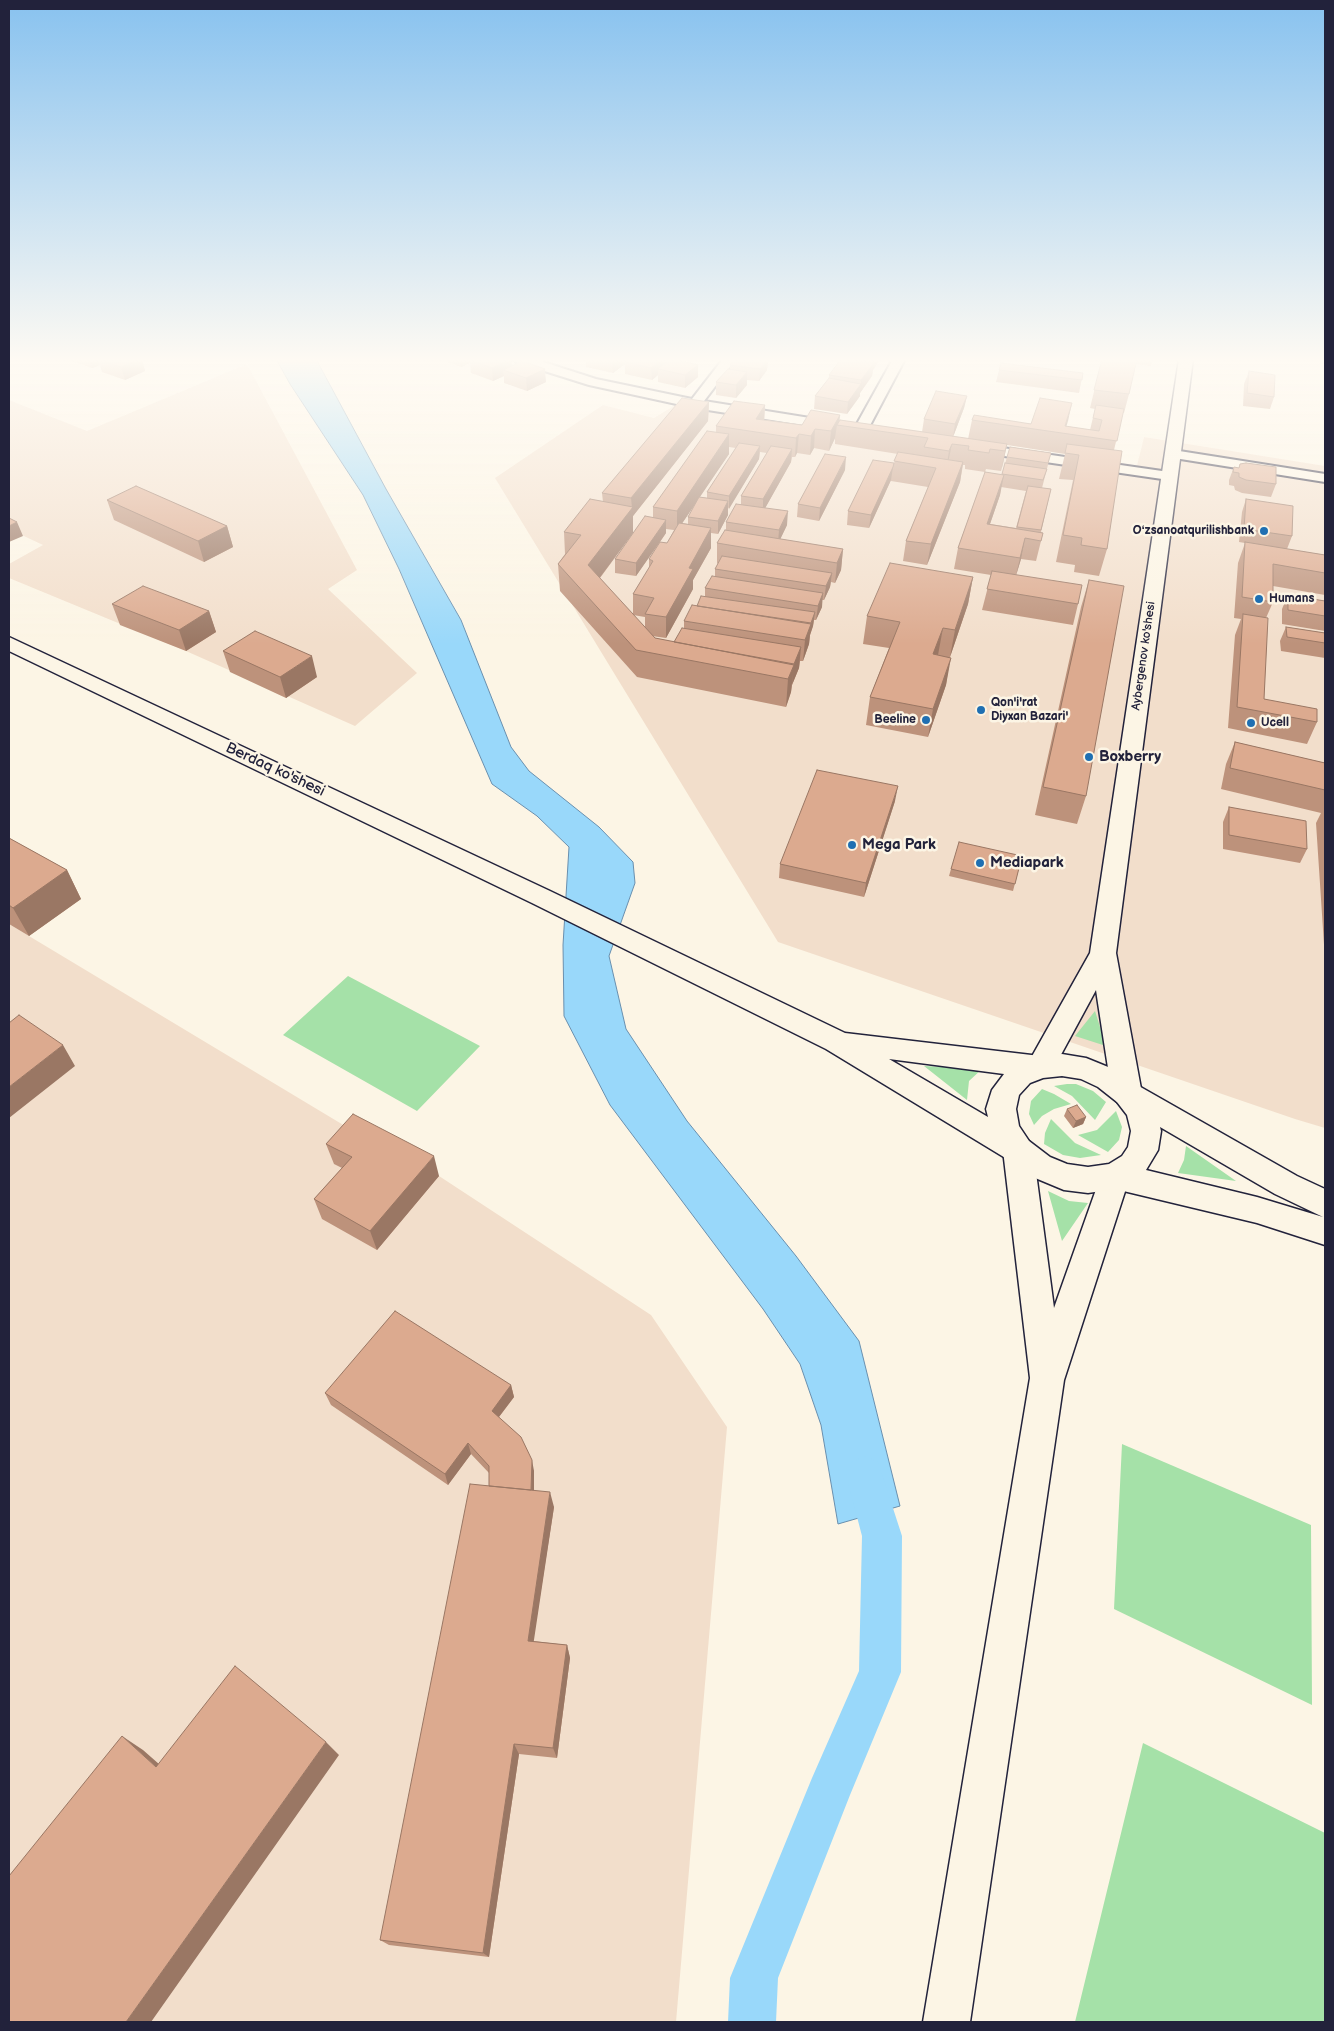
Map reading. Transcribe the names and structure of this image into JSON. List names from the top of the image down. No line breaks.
{"streets":{"street":["Aybergenov ko'shesi","Berdaq ko'shesi"]},"places":["Oʻzsanoatqurilishbank","Humans","Qon'i'rat Diyxan Bazari'","Beeline","Ucell","Boxberry","Mega Park","Mediapark"]}
